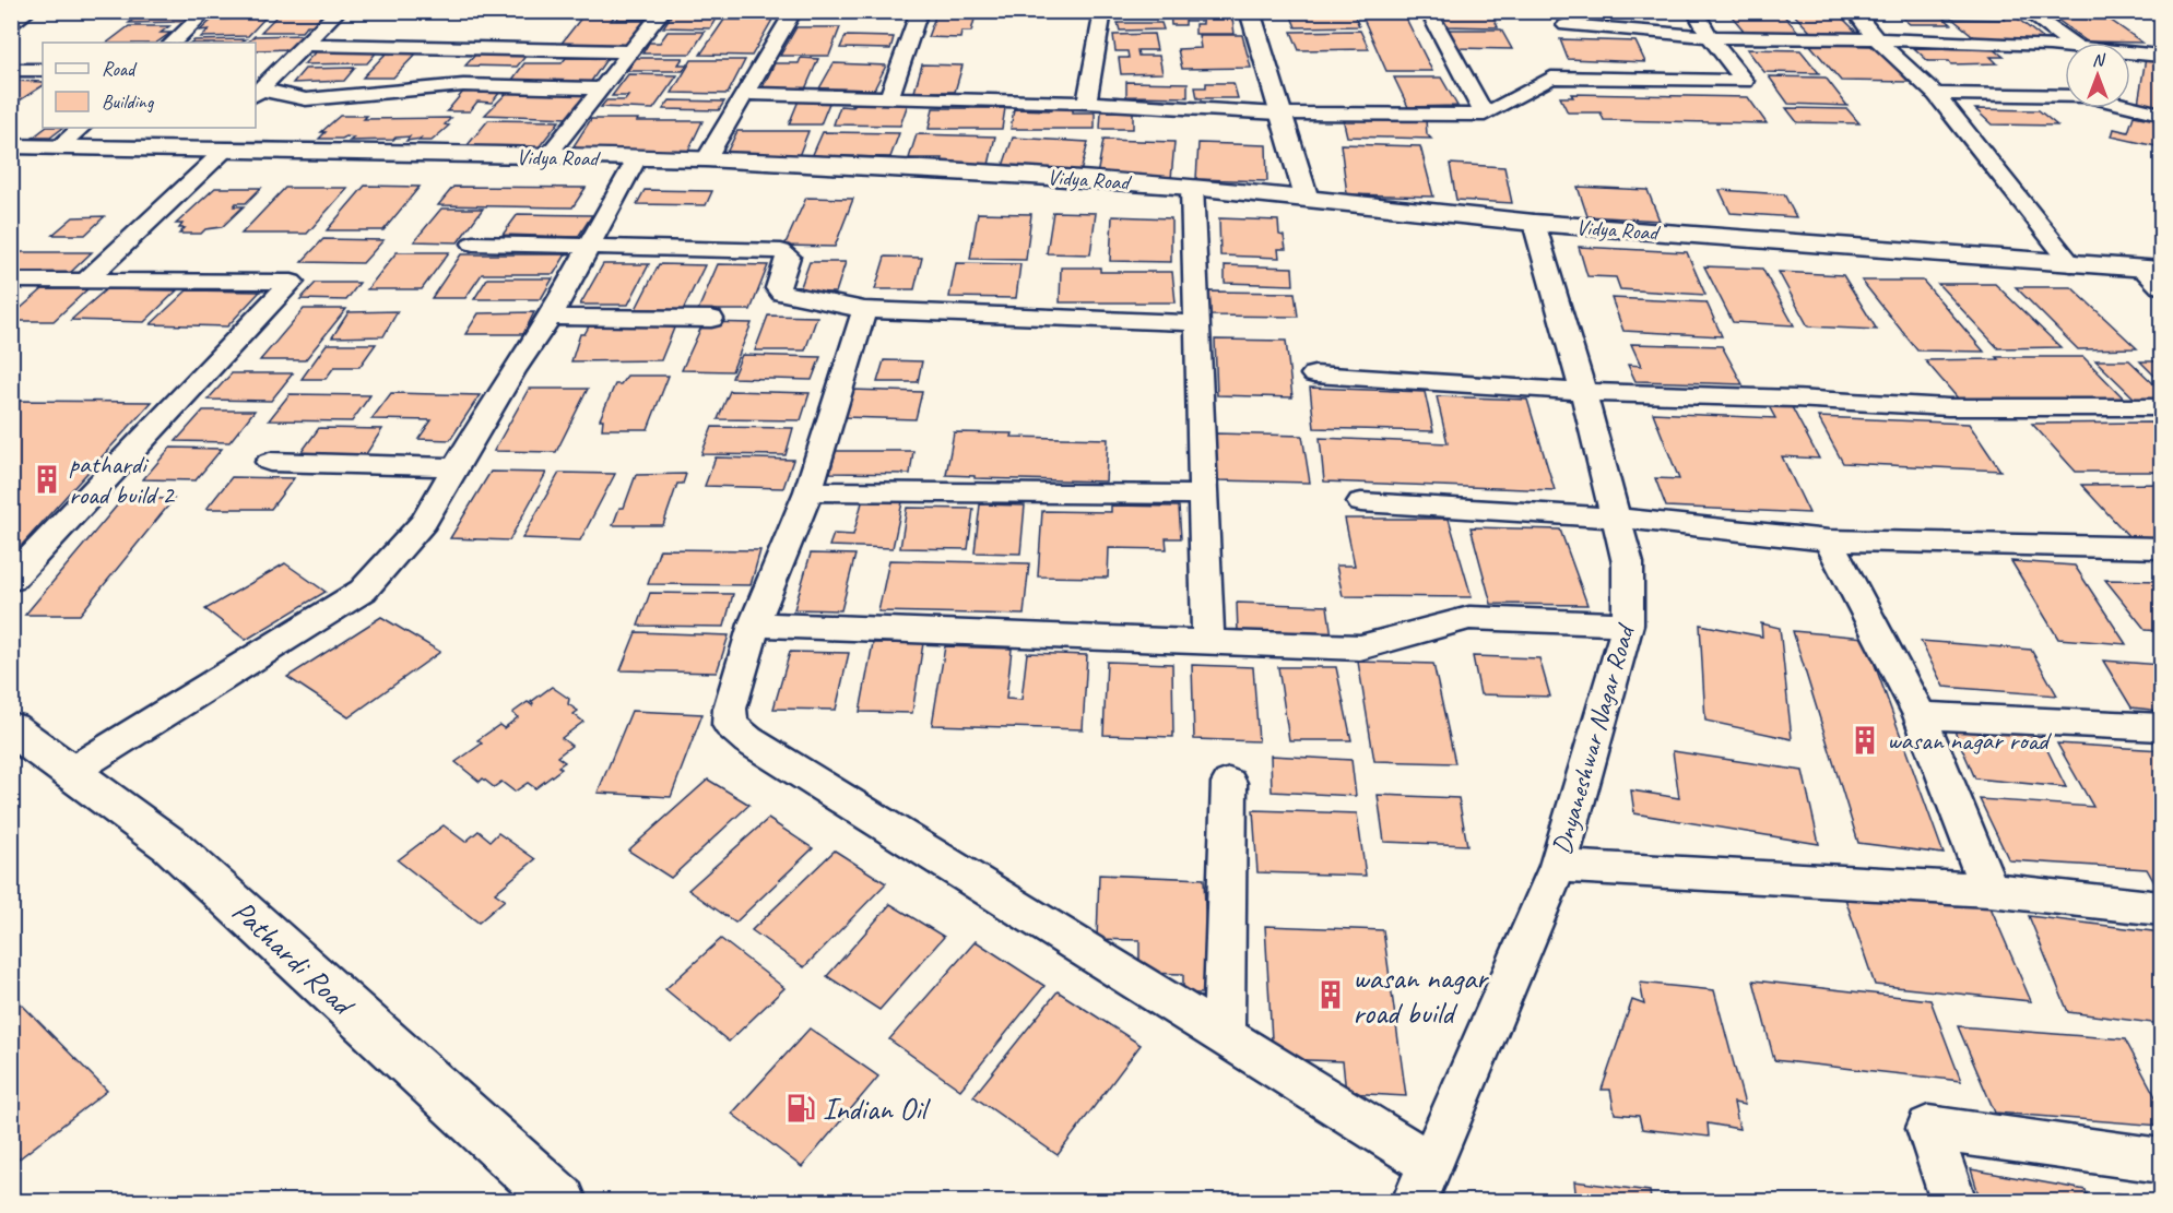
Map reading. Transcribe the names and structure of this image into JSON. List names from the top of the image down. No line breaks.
{"streets":{"street":["Vidya Road","Dnyaneshwar Nagar Road","Pathardi Road"]},"crossings":[["Vidya Road","Dnyaneshwar Nagar Road"]],"places":{"building":["pathardi road build 2","wasan nagar road","wasan nagar road build"],"fuel station":["Indian Oil"]},"legend":["Road","Building"],"north":"top"}
